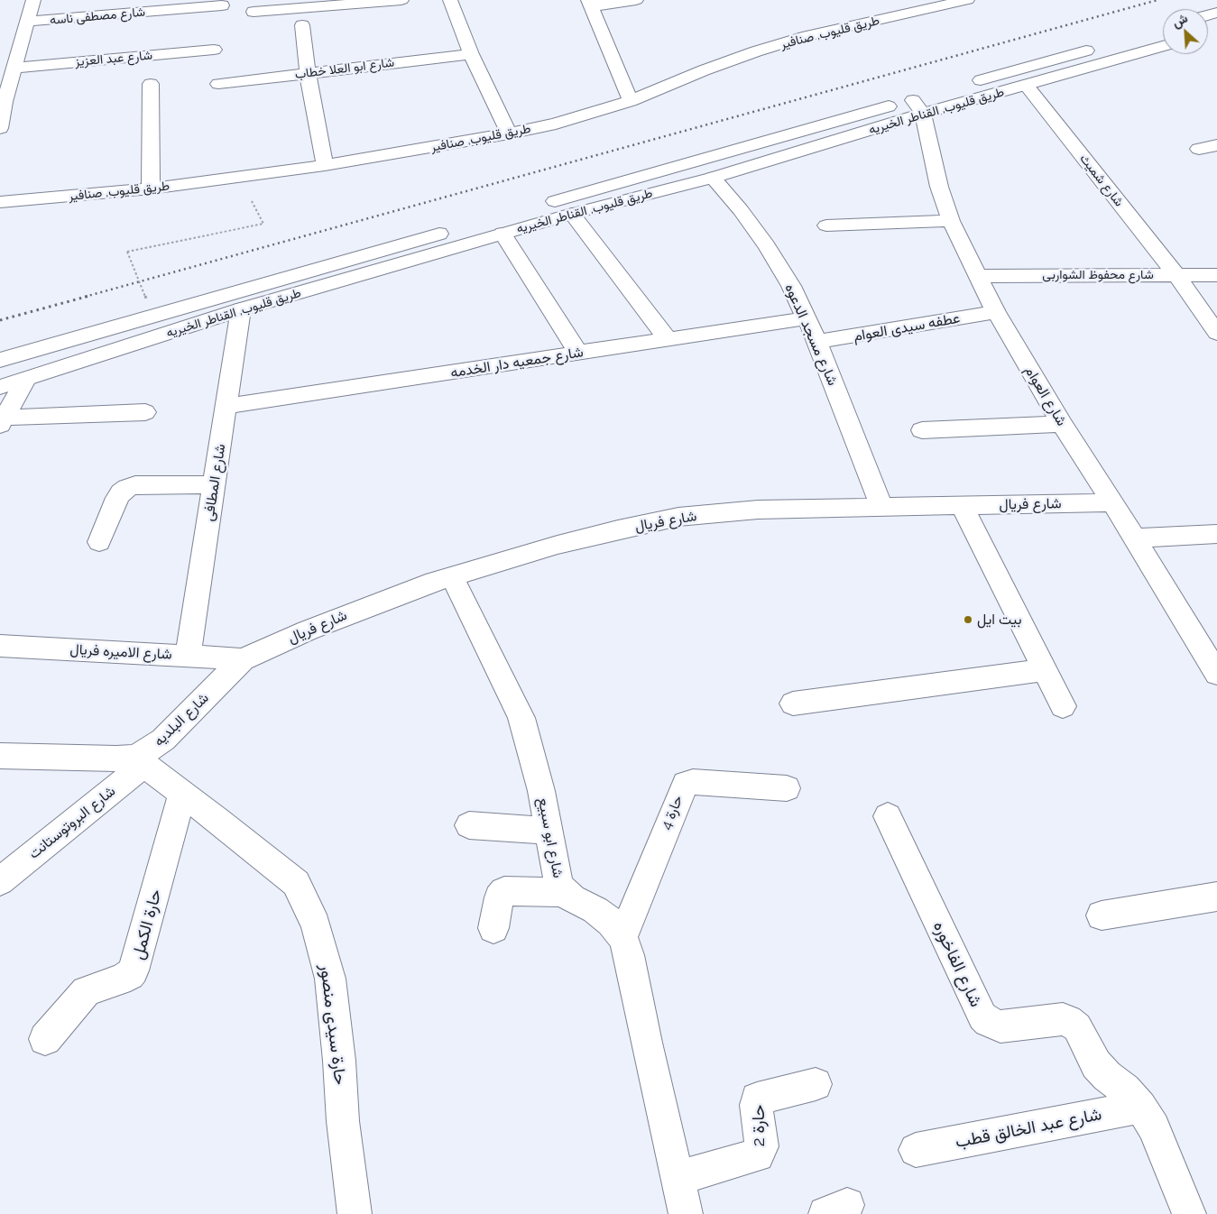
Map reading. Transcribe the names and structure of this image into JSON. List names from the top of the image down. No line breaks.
{"streets":{"street":["شارع مصطفى ناسه","طريق قليوب, صنافير","شارع عبد العزيز","شارع ابو العلا خطاب","طريق قليوب, القناطر الخيريه","شارع شميث","شارع محفوظ الشواربى","عطفه سيدى العوام","شارع مسجد الدعوه","شارع جمعيه دار الخدمه","شارع العوام","شارع المطافى","شارع فريال","شارع الاميره فريال","شارع البلديه","حارة 4","شارع البروتوستانت","شارع ابو سبيع","حارة الكمل","شارع الفاخوره","حارة سيدى منصور","حارة 2","شارع عبد الخالق قطب"]},"crossings":[["طريق قليوب, القناطر الخيريه","شارع شميث"],["طريق قليوب, القناطر الخيريه","شارع مسجد الدعوه"],["طريق قليوب, القناطر الخيريه","شارع العوام"],["طريق قليوب, القناطر الخيريه","شارع المطافى"],["شارع شميث","شارع محفوظ الشواربى"],["شارع محفوظ الشواربى","شارع العوام"],["عطفه سيدى العوام","شارع مسجد الدعوه"],["عطفه سيدى العوام","شارع العوام"],["شارع مسجد الدعوه","شارع جمعيه دار الخدمه"],["شارع مسجد الدعوه","شارع فريال"],["شارع جمعيه دار الخدمه","شارع المطافى"],["شارع العوام","شارع فريال"],["شارع المطافى","شارع الاميره فريال"],["شارع فريال","شارع الاميره فريال"],["شارع فريال","شارع البلديه"],["شارع فريال","شارع ابو سبيع"],["شارع الاميره فريال","شارع البلديه"],["شارع البلديه","شارع البروتوستانت"],["شارع البلديه","حارة سيدى منصور"],["حارة 4","شارع ابو سبيع"],["شارع البروتوستانت","حارة سيدى منصور"],["شارع ابو سبيع","حارة 2"],["حارة الكمل","حارة سيدى منصور"],["شارع الفاخوره","شارع عبد الخالق قطب"]],"places":["بيت ايل"],"north":"top left"}
